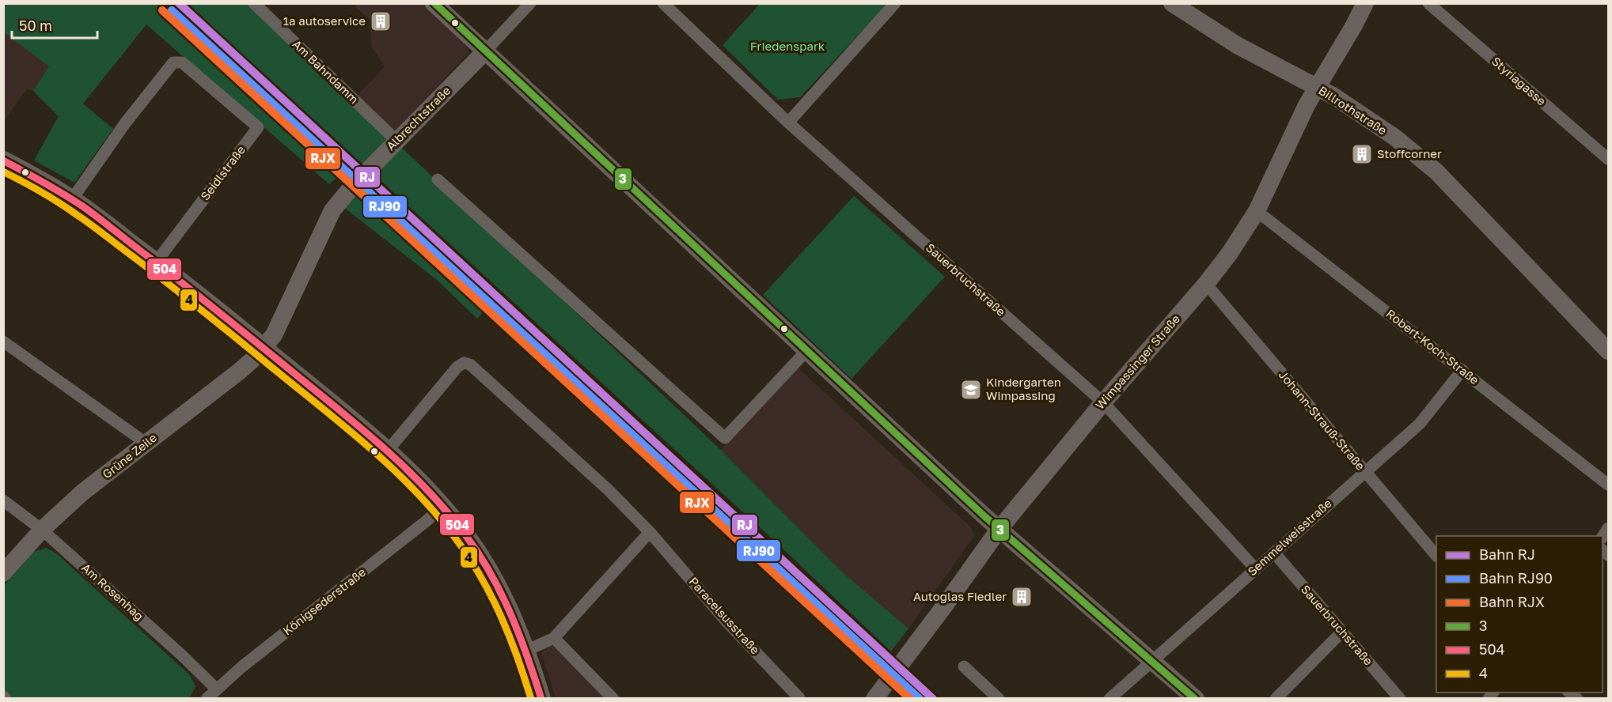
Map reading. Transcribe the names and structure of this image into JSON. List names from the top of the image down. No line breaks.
{"streets":{"street":["Am Bahndamm","Styriagasse","Billrothstraße","Albrechtstraße","Seidlstraße","Sauerbruchstraße","Robert-Koch-Straße","Wimpassinger Straße","Johann-Strauß-Straße","Grüne Zeile","Semmelweisstraße","Am Rosenhag","Königsederstraße","Paracelsusstraße"]},"crossings":[["Am Bahndamm","Albrechtstraße"],["Billrothstraße","Wimpassinger Straße"],["Albrechtstraße","Grüne Zeile"],["Sauerbruchstraße","Wimpassinger Straße"],["Sauerbruchstraße","Semmelweisstraße"],["Robert-Koch-Straße","Wimpassinger Straße"],["Robert-Koch-Straße","Semmelweisstraße"],["Wimpassinger Straße","Johann-Strauß-Straße"],["Johann-Strauß-Straße","Semmelweisstraße"],["Grüne Zeile","Am Rosenhag"],["Am Rosenhag","Königsederstraße"]],"parks":["Friedenspark"],"places":{"building":["1a autoservice","Stoffcorner","Autoglas Fiedler"],"school or university":["Kindergarten Wimpassing"]},"lines":["rail line RJ","transit line 3","rail line RJ90","rail line RJX","transit line 504","transit line 4"],"legend":["Bahn RJ","Bahn RJ90","Bahn RJX","3","504","4"],"scale_bar":"50 m"}
